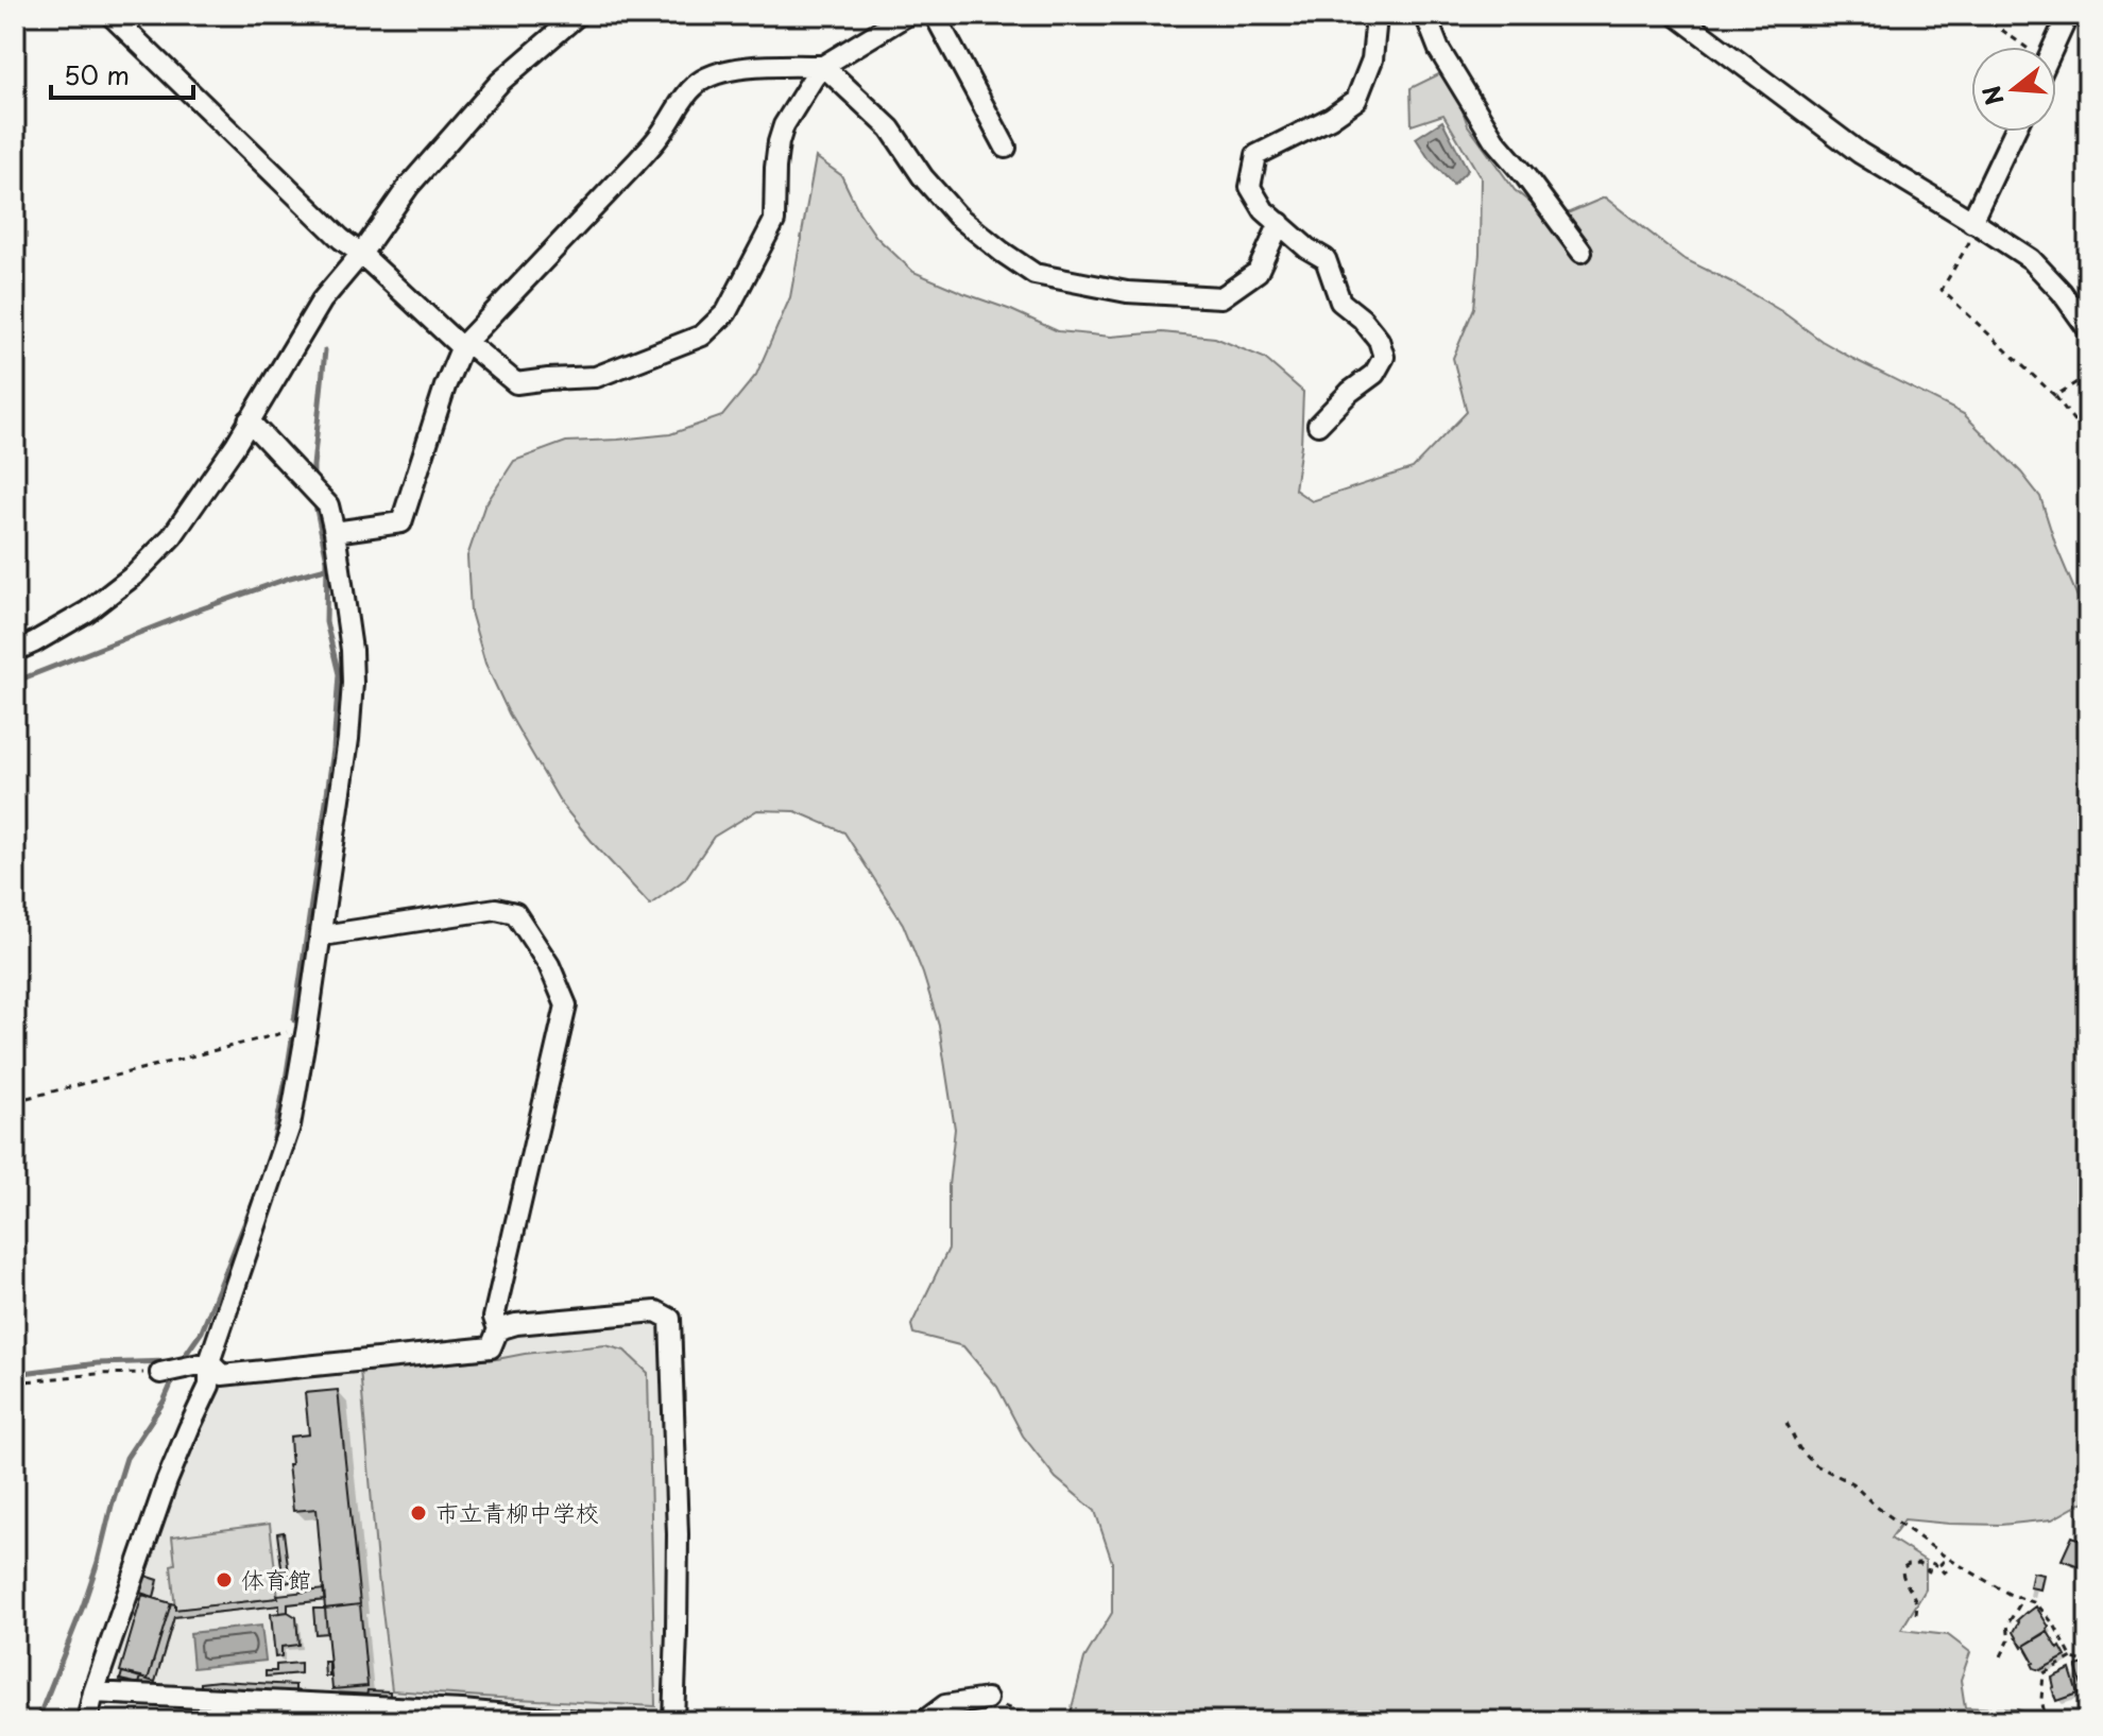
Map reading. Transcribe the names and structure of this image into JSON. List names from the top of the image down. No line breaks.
{"places":["市立青柳中学校","体育館"],"scale_bar":"50 m","north":"left"}
